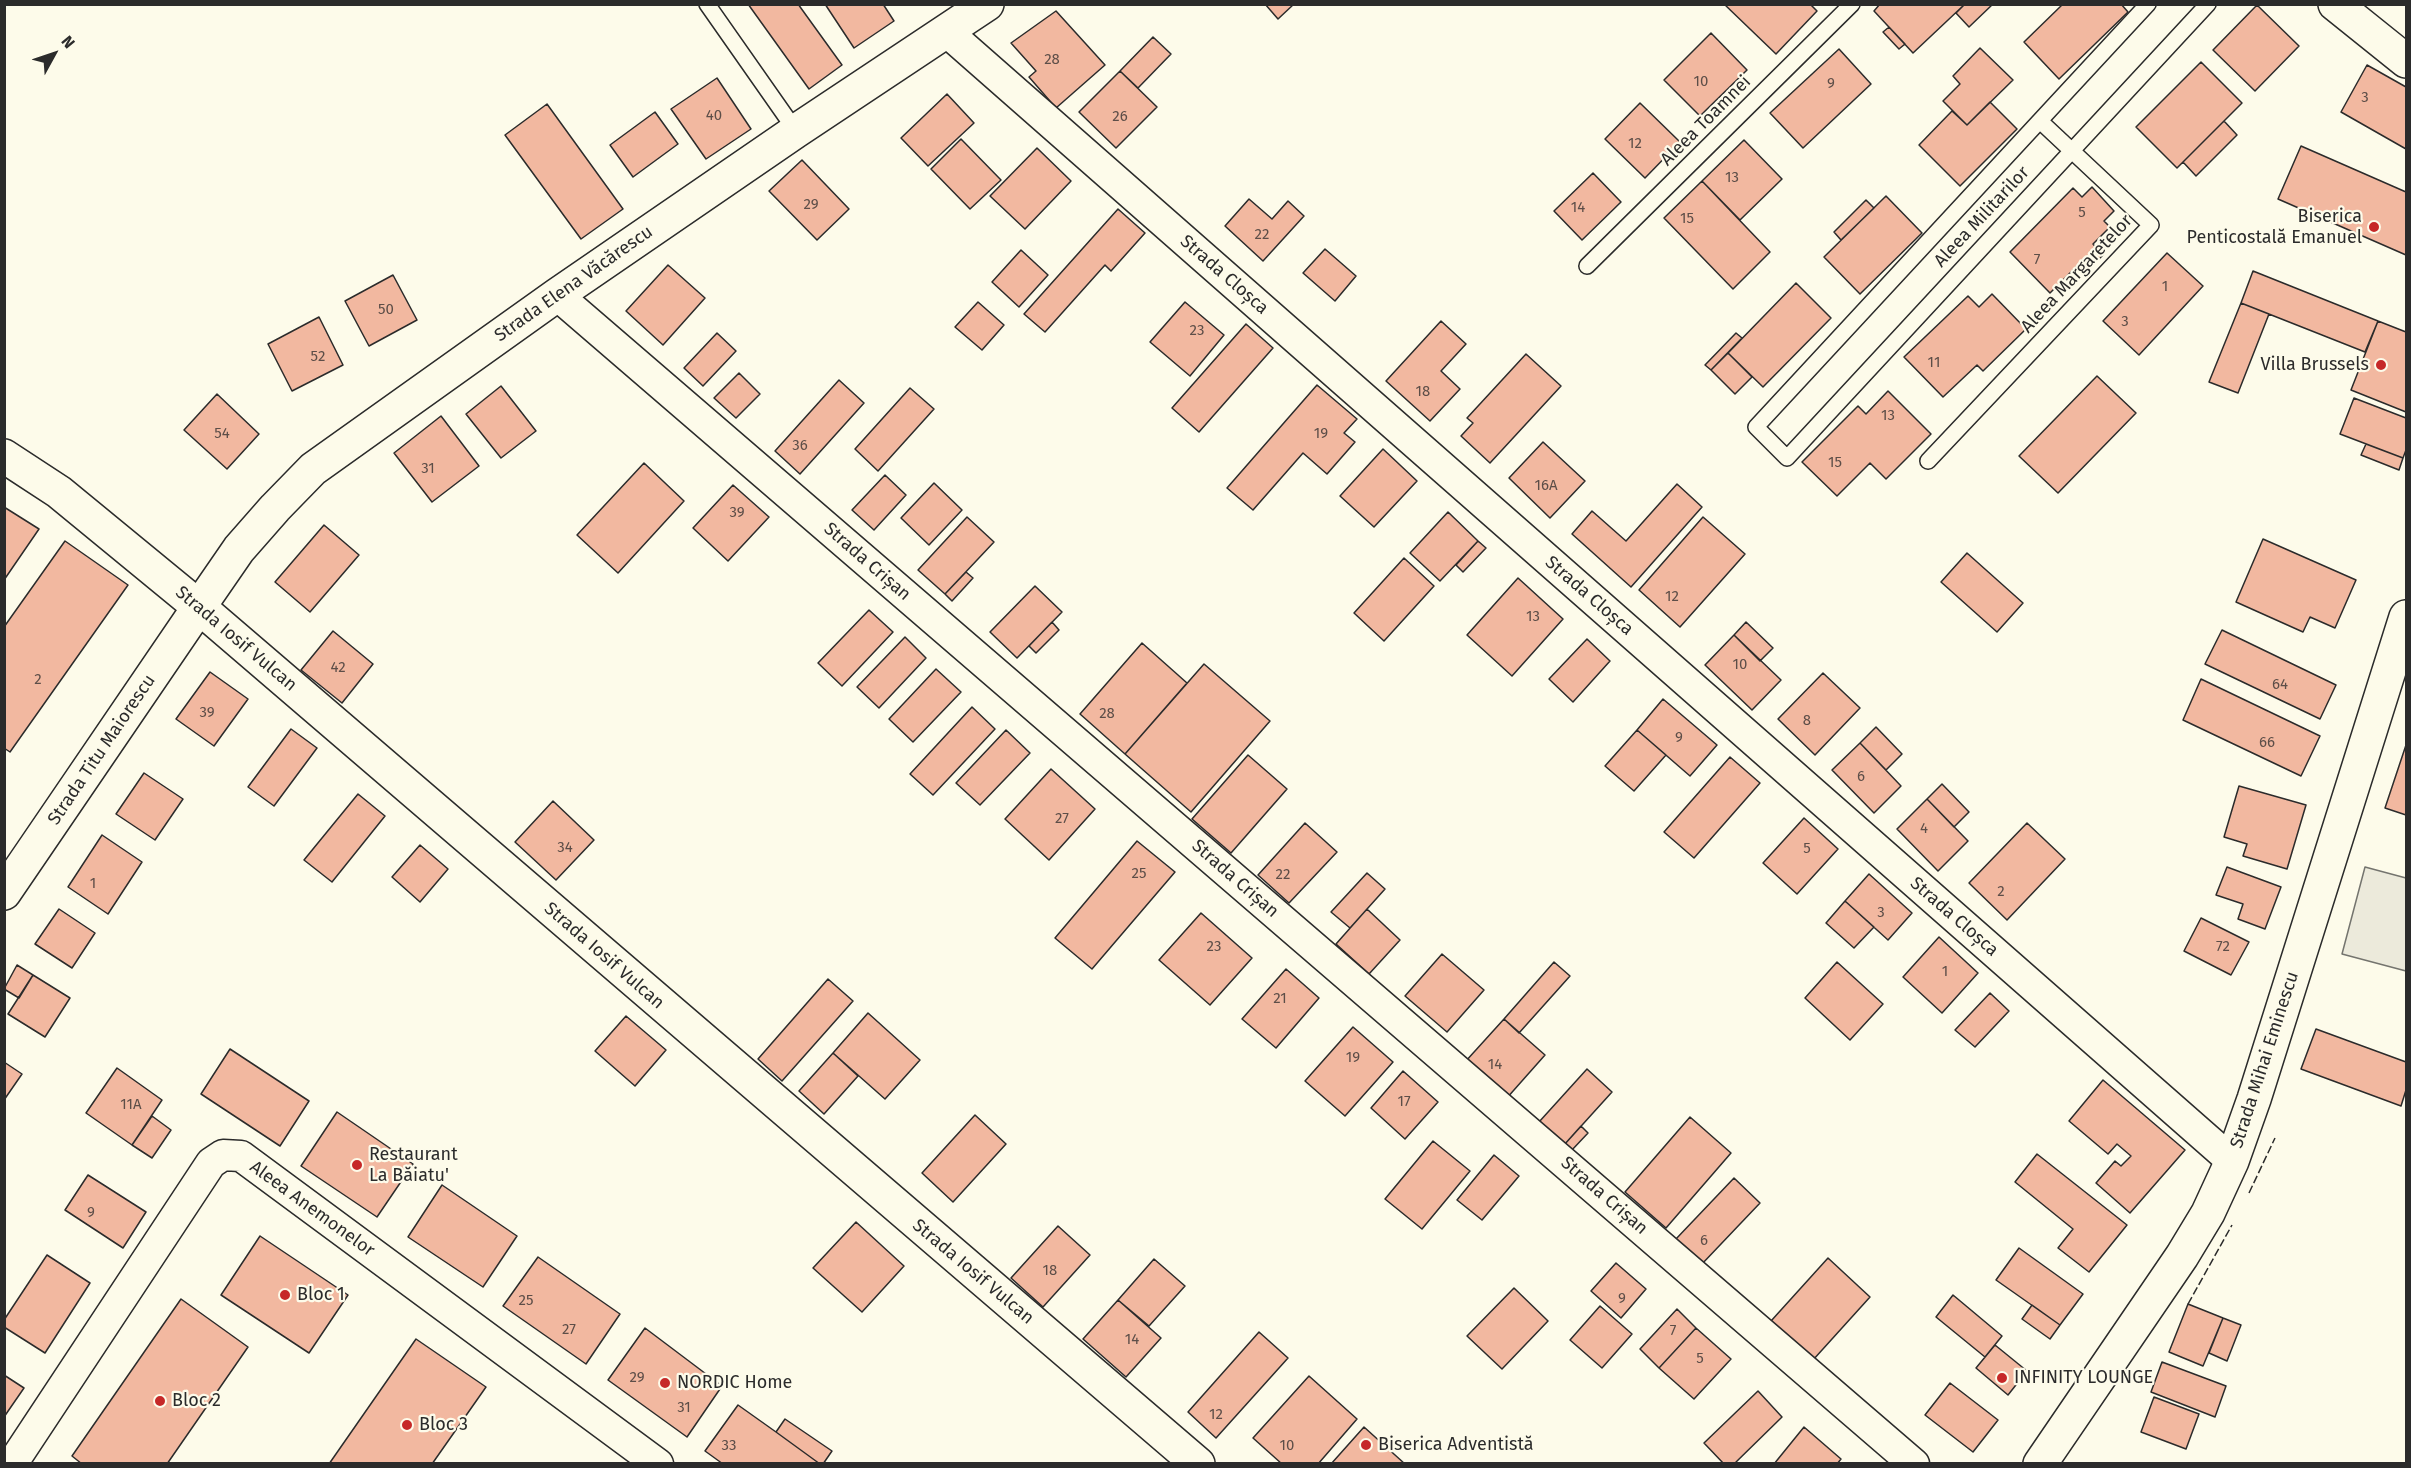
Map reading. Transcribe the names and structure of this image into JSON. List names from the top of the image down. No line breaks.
{"streets":{"street":["Strada Cloșca","Strada Elena Văcărescu","Strada Crișan","Strada Iosif Vulcan","Strada Titu Maiorescu","Strada Mihai Eminescu","Aleea Anemonelor"],"lane":["Aleea Toamnei","Aleea Militarilor","Aleea Margaretelor"]},"crossings":[["Aleea Militarilor","Aleea Margaretelor"],["Strada Cloșca","Strada Elena Văcărescu"],["Strada Cloșca","Strada Mihai Eminescu"],["Strada Elena Văcărescu","Strada Crișan"],["Strada Elena Văcărescu","Strada Iosif Vulcan"],["Strada Elena Văcărescu","Strada Titu Maiorescu"],["Strada Iosif Vulcan","Strada Titu Maiorescu"]],"places":["Biserica Penticostală Emanuel","Villa Brussels","Restaurant La Băiatu'","Bloc 1","INFINITY LOUNGE","NORDIC Home","Bloc 2","Bloc 3","Biserica Adventistă"],"house_numbers":["28","10","9","3","40","26","12","13","29","14","5","15","22","7","1","50","3","23","52","11","18","13","54","19","36","15","31","16A","39","12","13","10","42","2","64","39","28","8","9","66","6","27","4","34","5","25","22","1","2","3","23","72","1","21","19","14","17","11A","9","6","18","9","25","27","7","14","5","29","31","12","33","10"],"north":"top right"}
